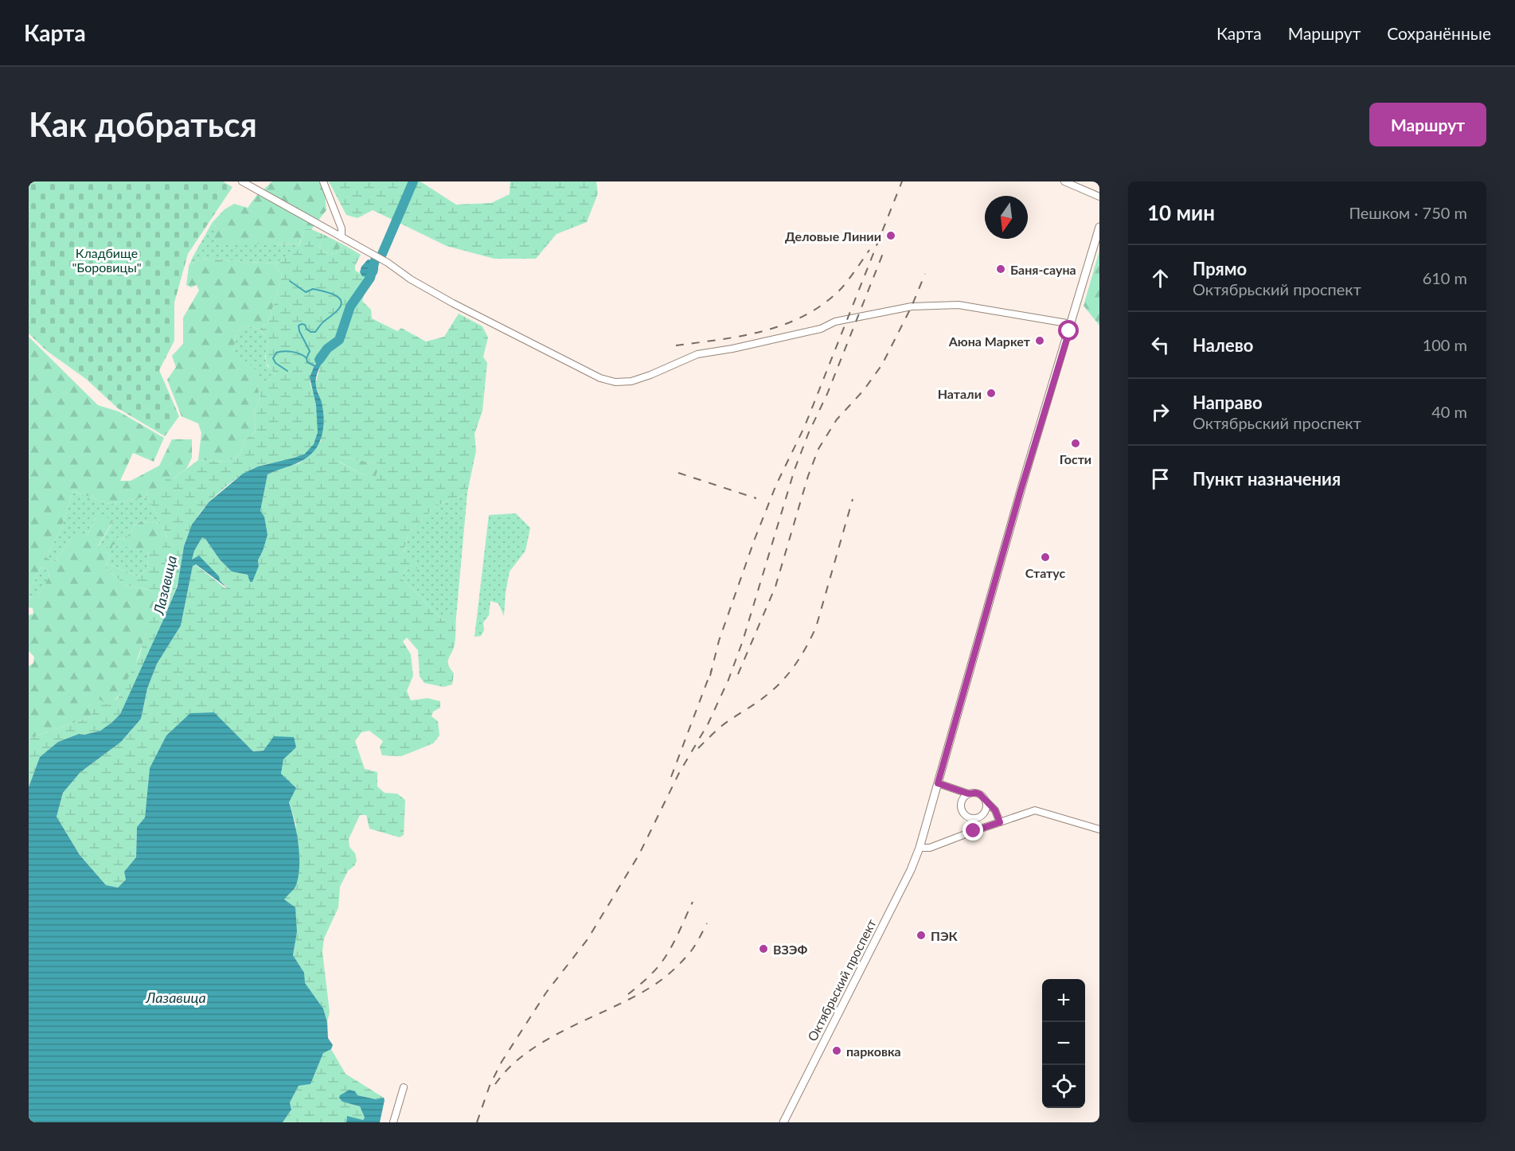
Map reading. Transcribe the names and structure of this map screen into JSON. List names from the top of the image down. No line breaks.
{"streets":{"main road":["Октябрьский проспект"]},"water":["Лазавица"],"parks":["Кладбище \"Боровицы\""],"places":["Деловые Линии","Баня-сауна","Аюна Маркет","Натали","Гости","Статус","ПЭК","ВЗЭФ","парковка"],"north":"bottom","page":{"header":"Карта","nav":["Карта","Маршрут","Сохранённые"],"buttons":"Маршрут","title":"Как добраться","heading":["10 мин","Пешком · 750 m"],"list":[["Прямо","Октябрьский проспект","610 m"],["Налево","100 m"],["Направо","Октябрьский проспект","40 m"],"Пункт назначения"],"map_buttons":["+","−"]}}
